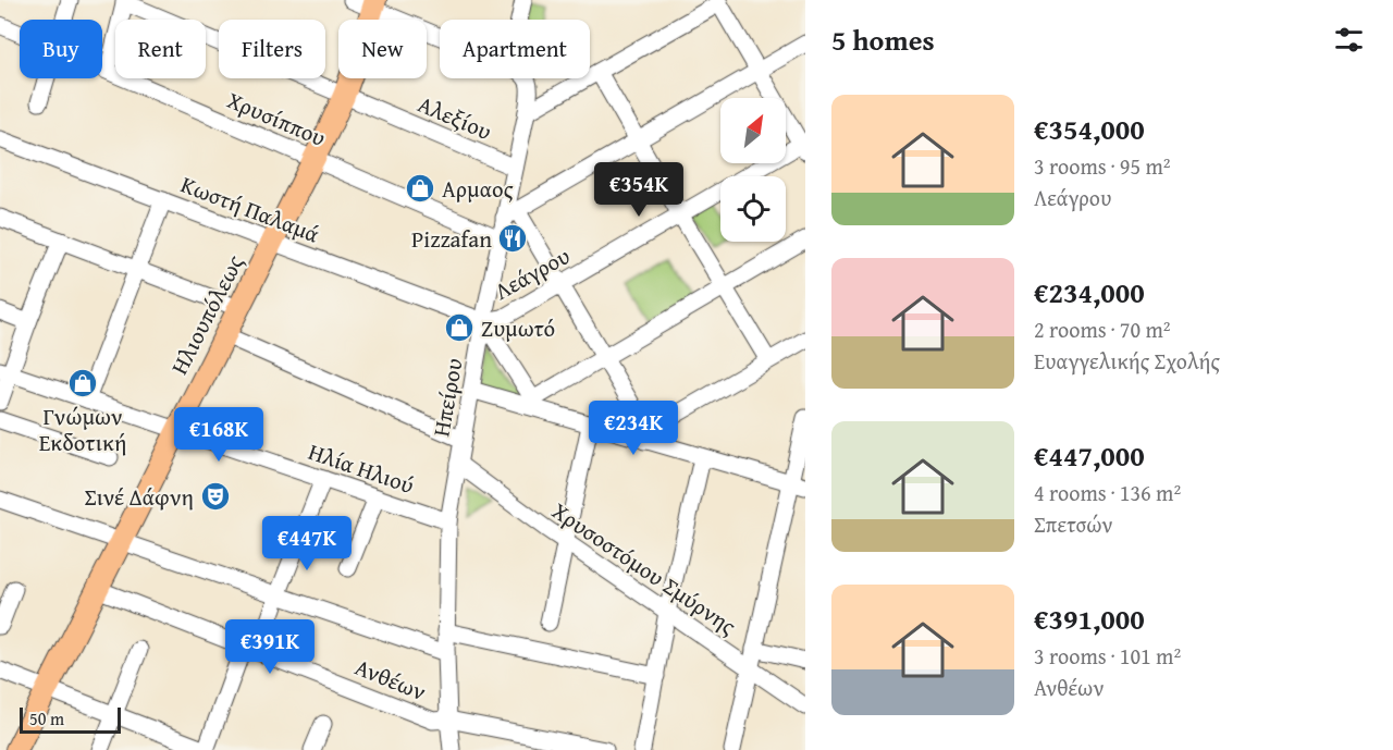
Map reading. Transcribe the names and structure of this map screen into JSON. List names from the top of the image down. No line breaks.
{"streets":{"main road":["Ηλιουπόλεως"],"street":["Αλεξίου","Χρυσίππου","Κωστή Παλαμά","Λεάγρου","Ηπείρου","Ηλία Ηλιού","Χρυσοστόμου Σμύρνης","Ανθέων"]},"crossings":[["Αλεξίου","Ηλιουπόλεως"],["Αλεξίου","Ηπείρου"],["Χρυσίππου","Ηλιουπόλεως"],["Χρυσίππου","Ηπείρου"],["Κωστή Παλαμά","Λεάγρου"],["Κωστή Παλαμά","Ηλιουπόλεως"],["Κωστή Παλαμά","Ηπείρου"],["Λεάγρου","Ηπείρου"],["Ηλιουπόλεως","Ηλία Ηλιού"],["Ηλιουπόλεως","Ανθέων"],["Ηπείρου","Ηλία Ηλιού"],["Ηπείρου","Χρυσοστόμου Σμύρνης"],["Ηπείρου","Ανθέων"]],"places":{"shop":["Αρμαος","Ζυμωτό","Γνώμων Εκδοτική"],"restaurant":["Pizzafan"],"theatre":["Σινέ Δάφνη"]},"scale_bar":"50 m","north":"top right","page":{"heading":"5 homes","chip":["Buy","Rent","Filters","New","Apartment"],"list":[{"name":"€354,000","note":"3 rooms · 95 m² · Λεάγρου"},{"name":"€234,000","note":"2 rooms · 70 m² · Ευαγγελικής Σχολής"},{"name":"€447,000","note":"4 rooms · 136 m² · Σπετσών"},{"name":"€391,000","note":"3 rooms · 101 m² · Ανθέων"}],"price":["€354K","€234K","€168K","€447K","€391K"],"scale":"50 m"}}
